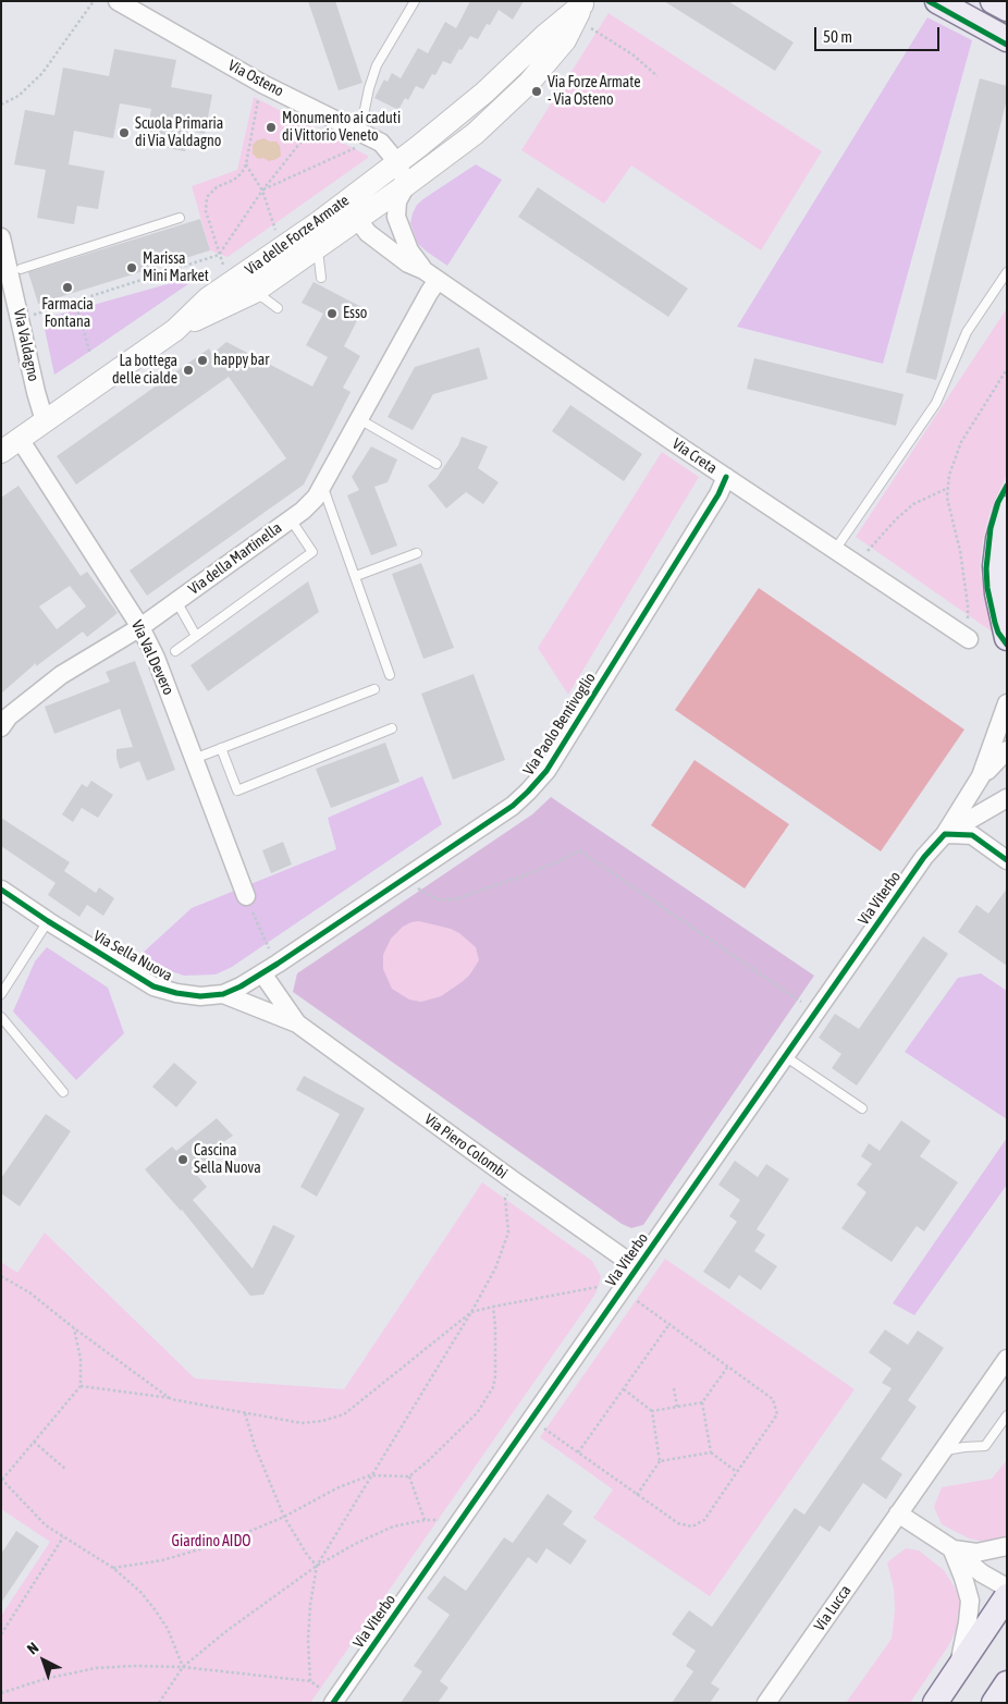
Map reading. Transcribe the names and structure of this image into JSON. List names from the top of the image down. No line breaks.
{"streets":{"street":["Via Osteno","Via delle Forze Armate","Via Valdagno","Via Creta","Via della Martinella","Via Val Devero","Via Paolo Bentivoglio","Via Viterbo","Via Sella Nuova","Via Piero Colombi","Via Lucca"]},"crossings":[["Via Osteno","Via delle Forze Armate"],["Via Osteno","Via Creta"],["Via delle Forze Armate","Via Valdagno"],["Via delle Forze Armate","Via Creta"],["Via delle Forze Armate","Via Val Devero"],["Via Creta","Via della Martinella"],["Via Creta","Via Paolo Bentivoglio"],["Via della Martinella","Via Val Devero"],["Via Paolo Bentivoglio","Via Sella Nuova"],["Via Paolo Bentivoglio","Via Piero Colombi"],["Via Viterbo","Via Piero Colombi"],["Via Sella Nuova","Via Piero Colombi"]],"parks":["Giardino AIDO"],"places":["Via Forze Armate - Via Osteno","Monumento ai caduti di Vittorio Veneto","Scuola Primaria di Via Valdagno","Marissa Mini Market","Farmacia Fontana","Esso","happy bar","La bottega delle cialde","Cascina Sella Nuova"],"scale_bar":"50 m","north":"top left"}
